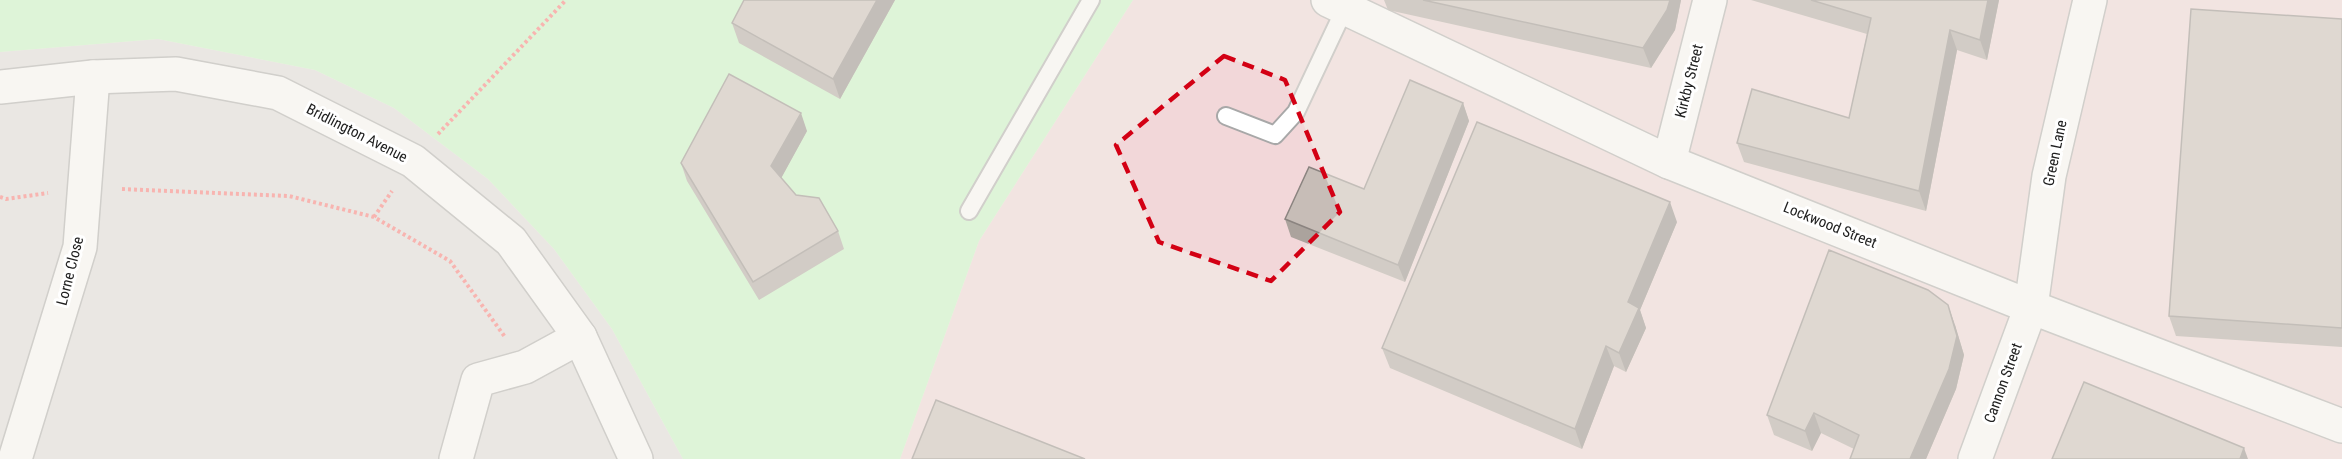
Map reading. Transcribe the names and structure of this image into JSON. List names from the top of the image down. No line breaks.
{"streets":{"street":["Kirkby Street","Bridlington Avenue","Green Lane","Lockwood Street","Lorne Close","Cannon Street"]},"crossings":[["Kirkby Street","Lockwood Street"],["Bridlington Avenue","Lorne Close"],["Green Lane","Lockwood Street"],["Green Lane","Cannon Street"],["Lockwood Street","Cannon Street"]]}
